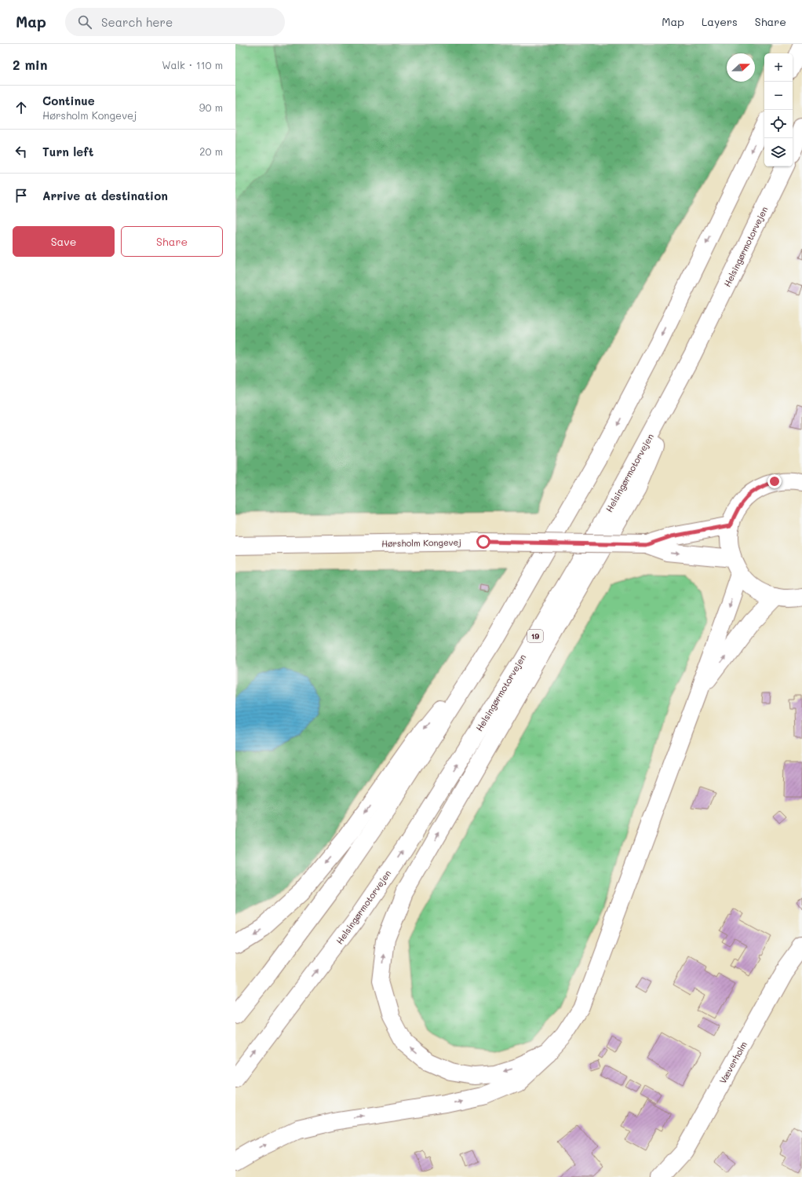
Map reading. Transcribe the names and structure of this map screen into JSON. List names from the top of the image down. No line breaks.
{"streets":{"main road":["Helsingørmotorvejen","Hørsholm Kongevej","19","Væverholm"]},"north":"right","page":{"header":"Map","search":"Search here","nav":["Map","Layers","Share"],"heading":["2 min","Walk · 110 m"],"map_buttons":["+","−"],"list":[["Continue","Hørsholm Kongevej","90 m"],["Turn left","20 m"],"Arrive at destination"],"buttons":["Save","Share"]}}
